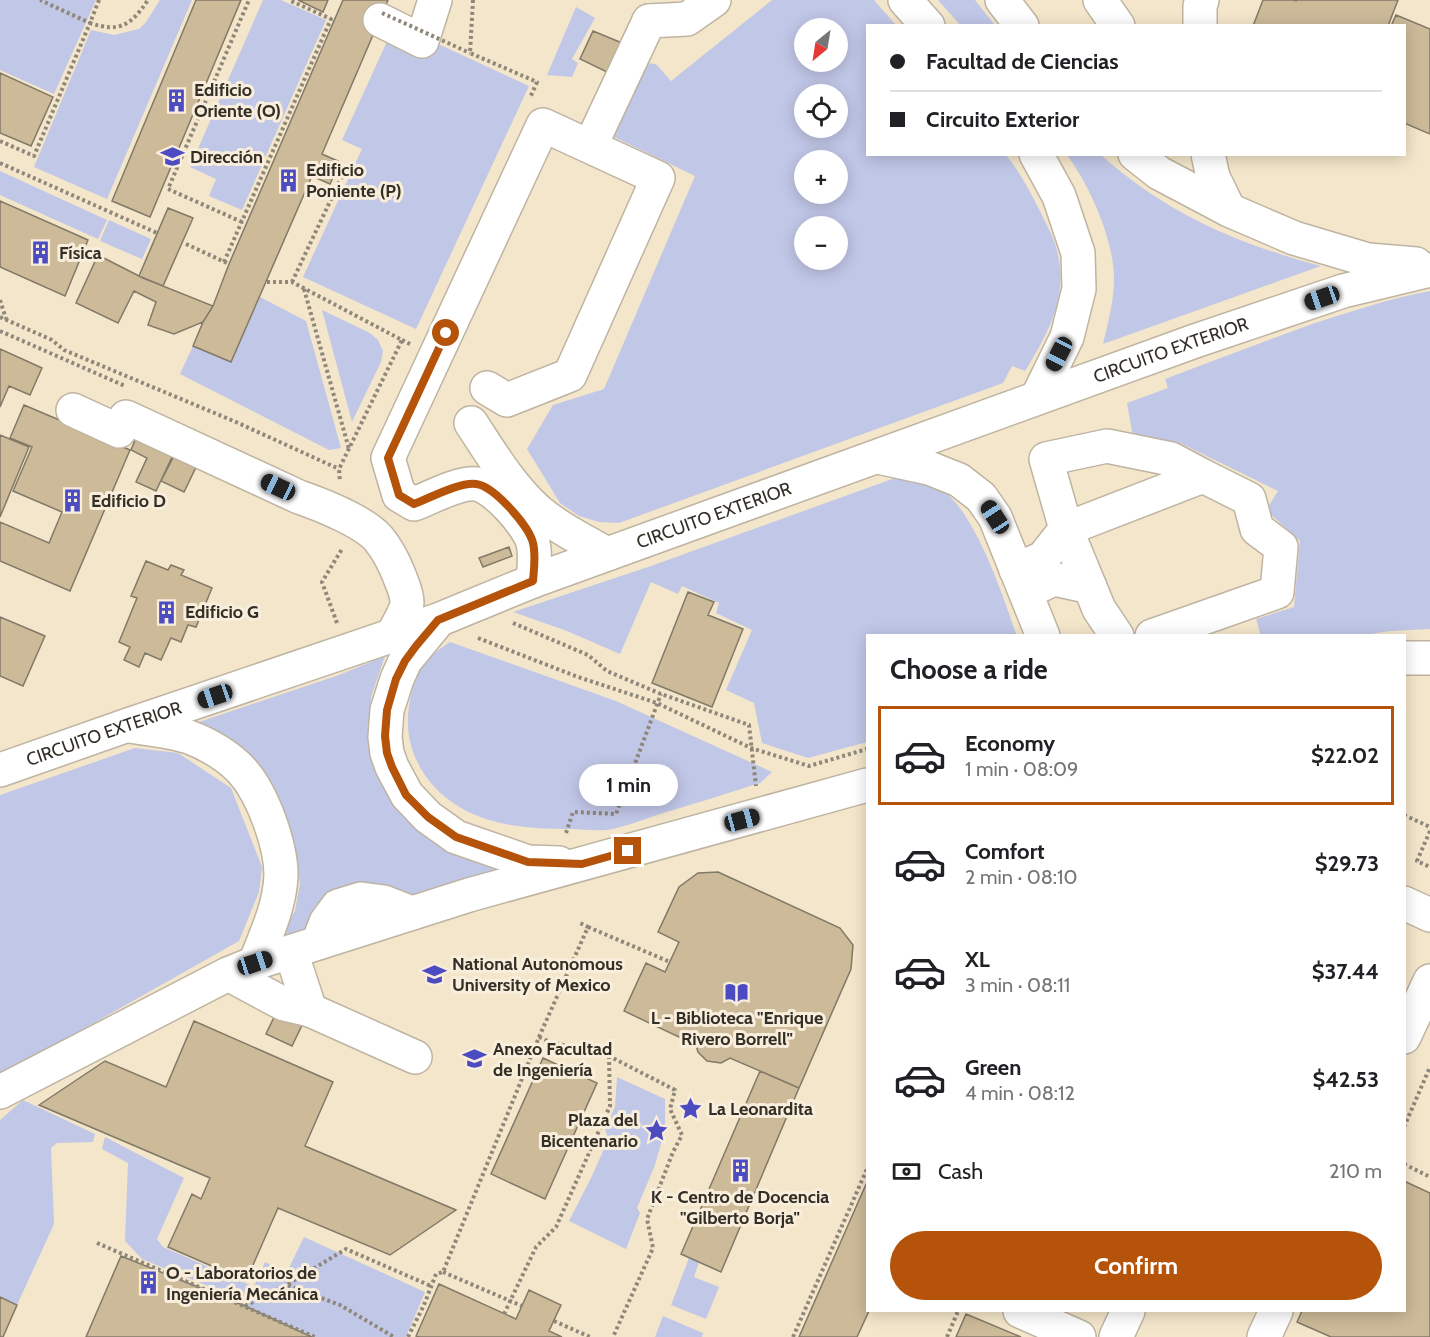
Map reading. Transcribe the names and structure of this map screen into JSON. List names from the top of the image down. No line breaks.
{"streets":{"street":["CIRCUITO EXTERIOR"]},"places":{"building":["Edificio Oriente (O)","Edificio Poniente (P)","Física","Edificio D","Edificio G","K - Centro de Docencia \"Gilberto Borja\"","O - Laboratorios de Ingeniería Mecánica"],"school or university":["Dirección","National Autonomous University of Mexico","Anexo Facultad de Ingeniería"],"library":["L - Biblioteca \"Enrique Rivero Borrell\""],"place":["La Leonardita","Plaza del Bicentenario"]},"north":"bottom left","page":{"map_buttons":["+","−"],"banner":["Facultad de Ciencias","Circuito Exterior"],"heading":"Choose a ride","list":[{"name":"Economy","note":"1 min · 08:09","value":"$22.02"},{"name":"Comfort","note":"2 min · 08:10","value":"$29.73"},{"name":"XL","note":"3 min · 08:11","value":"$37.44"},{"name":"Green","note":"4 min · 08:12","value":"$42.53"}],"bubble":"1 min","pay":["Cash","210 m"],"buttons":"Confirm"}}
